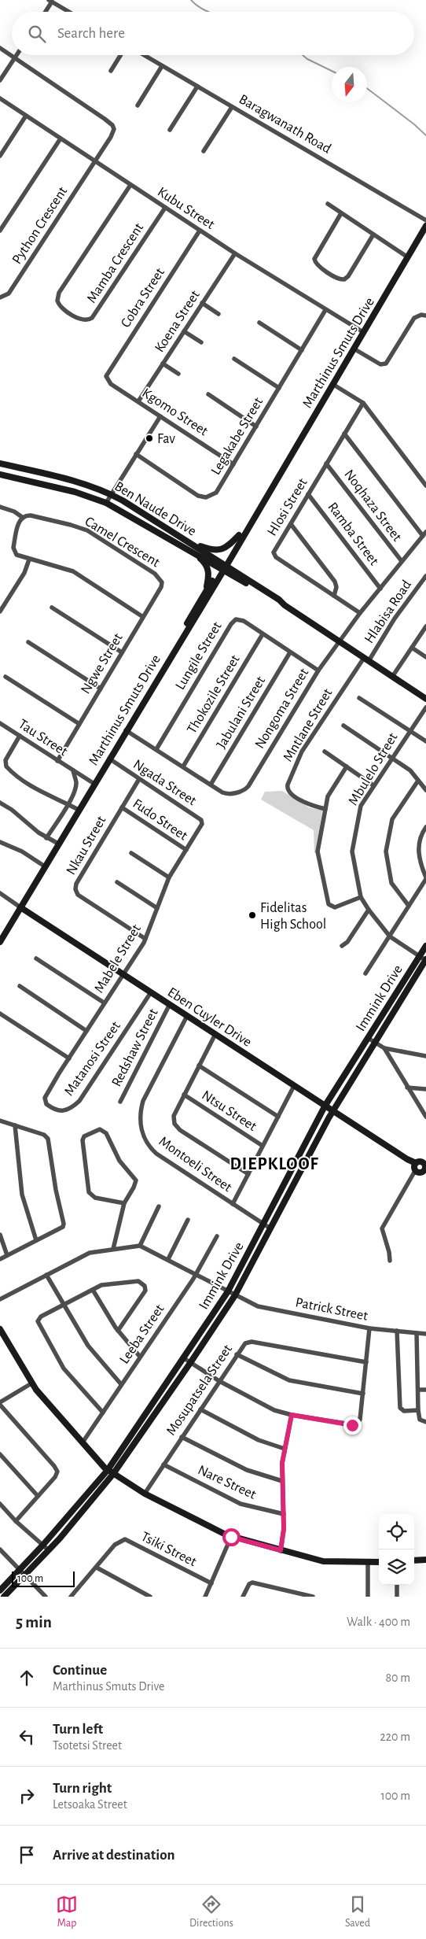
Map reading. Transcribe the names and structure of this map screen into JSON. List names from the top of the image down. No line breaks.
{"streets":{"main road":["Marthinus Smuts Drive","Ben Naude Drive","Immink Drive","Eben Cuyler Drive"],"street":["Baragwanath Road","Kubu Street","Python Crescent","Mamba Crescent","Cobra Street","Koena Street","Kgomo Street","Legakabe Street","Noqhaza Street","Hlosi Street","Ramba Street","Camel Crescent","Hlabisa Road","Lungile Street","Ngwe Street","Thokozile Street","Nongoma Street","Jabulani Street","Mntlane Street","Tau Street","Mbulelo Street","Ngada Street","Fudo Street","Nkau Street","Mabele Street","Redshaw Street","Matanosi Street","Ntsu Street","Montoeli Street","Patrick Street","Leeba Street","Mosupatsela Street","Nare Street","Tsiki Street"]},"crossings":[["Kubu Street","Python Crescent"],["Kubu Street","Mamba Crescent"],["Kubu Street","Cobra Street"],["Kubu Street","Koena Street"],["Kubu Street","Marthinus Smuts Drive"],["Kubu Street","Legakabe Street"],["Cobra Street","Kgomo Street"],["Koena Street","Kgomo Street"],["Marthinus Smuts Drive","Ben Naude Drive"],["Marthinus Smuts Drive","Nongoma Street"],["Marthinus Smuts Drive","Tau Street"],["Marthinus Smuts Drive","Ngada Street"],["Marthinus Smuts Drive","Eben Cuyler Drive"],["Kgomo Street","Legakabe Street"],["Noqhaza Street","Hlosi Street"],["Noqhaza Street","Nongoma Street"],["Hlosi Street","Ramba Street"],["Hlosi Street","Nongoma Street"],["Ben Naude Drive","Hlabisa Road"],["Ben Naude Drive","Nongoma Street"],["Ben Naude Drive","Mntlane Street"],["Ramba Street","Nongoma Street"],["Camel Crescent","Ngwe Street"],["Hlabisa Road","Mntlane Street"],["Lungile Street","Thokozile Street"],["Lungile Street","Nongoma Street"],["Lungile Street","Jabulani Street"],["Ngwe Street","Tau Street"],["Thokozile Street","Nongoma Street"],["Nongoma Street","Jabulani Street"],["Mbulelo Street","Immink Drive"],["Ngada Street","Nkau Street"],["Ngada Street","Mabele Street"],["Fudo Street","Nkau Street"],["Fudo Street","Mabele Street"],["Nkau Street","Mabele Street"],["Mabele Street","Eben Cuyler Drive"],["Mabele Street","Matanosi Street"],["Immink Drive","Eben Cuyler Drive"],["Immink Drive","Montoeli Street"],["Immink Drive","Patrick Street"],["Eben Cuyler Drive","Redshaw Street"],["Eben Cuyler Drive","Matanosi Street"],["Eben Cuyler Drive","Montoeli Street"],["Patrick Street","Leeba Street"],["Mosupatsela Street","Nare Street"]],"districts":["DIEPKLOOF"],"places":["Fav","Fidelitas High School"],"scale_bar":"100 m","north":"bottom","page":{"search":"Search here","scale":"100 m","heading":["5 min","Walk · 400 m"],"list":[["Continue","Marthinus Smuts Drive","80 m"],["Turn left","Tsotetsi Street","220 m"],["Turn right","Letsoaka Street","100 m"],"Arrive at destination"],"nav":["Map","Directions","Saved"]}}
